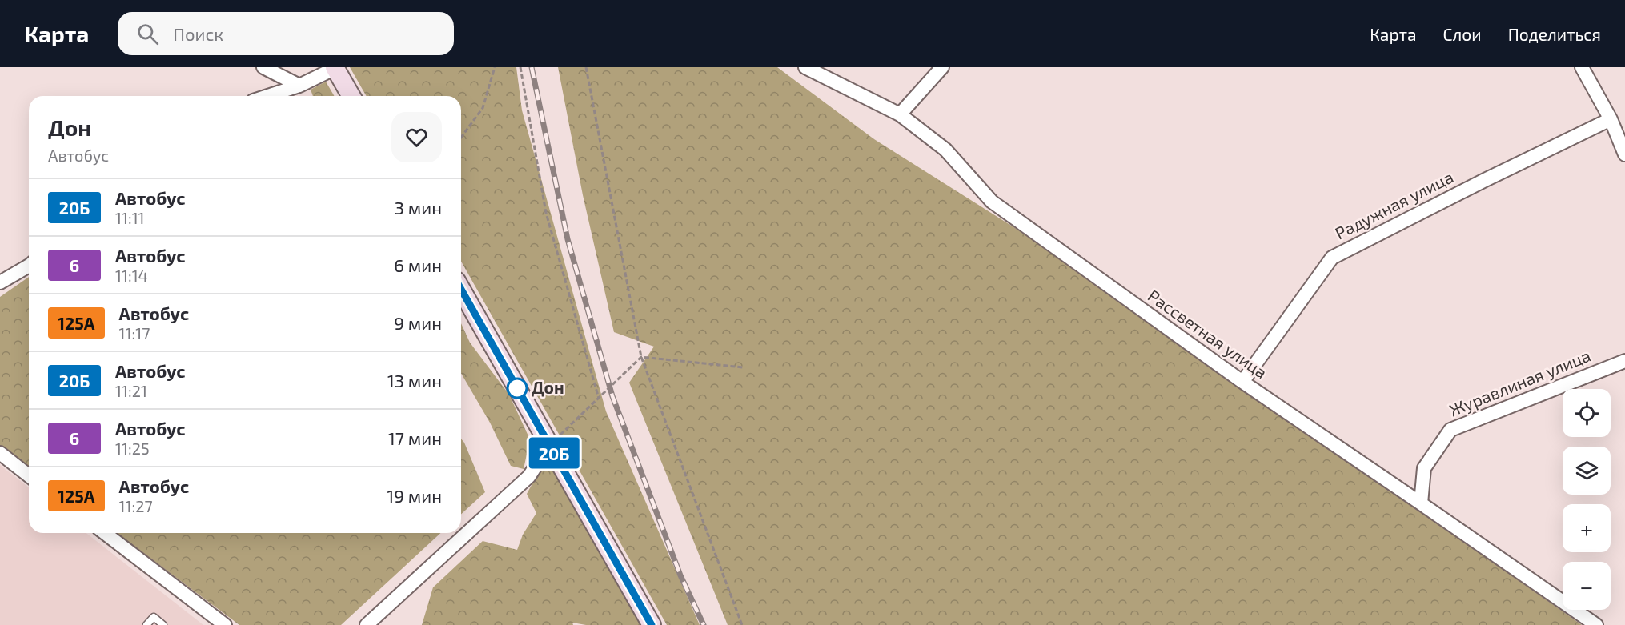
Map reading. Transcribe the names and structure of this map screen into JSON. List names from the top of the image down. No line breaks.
{"streets":{"street":["Радужная улица","Рассветная улица","Журавлиная улица"]},"crossings":[["Радужная улица","Рассветная улица"],["Рассветная улица","Журавлиная улица"]],"places":["Дон"],"lines":["bus line 20Б"],"page":{"header":"Карта","search":"Поиск","nav":["Карта","Слои","Поделиться"],"on_map":"20Б","heading":["Дон","Автобус"],"list":[{"mark":"20Б","name":"Автобус","note":"11:11","value":"3 мин"},{"mark":"6","name":"Автобус","note":"11:14","value":"6 мин"},{"mark":"125А","name":"Автобус","note":"11:17","value":"9 мин"},{"mark":"20Б","name":"Автобус","note":"11:21","value":"13 мин"},{"mark":"6","name":"Автобус","note":"11:25","value":"17 мин"},{"mark":"125А","name":"Автобус","note":"11:27","value":"19 мин"}],"map_buttons":["+","−"]}}
